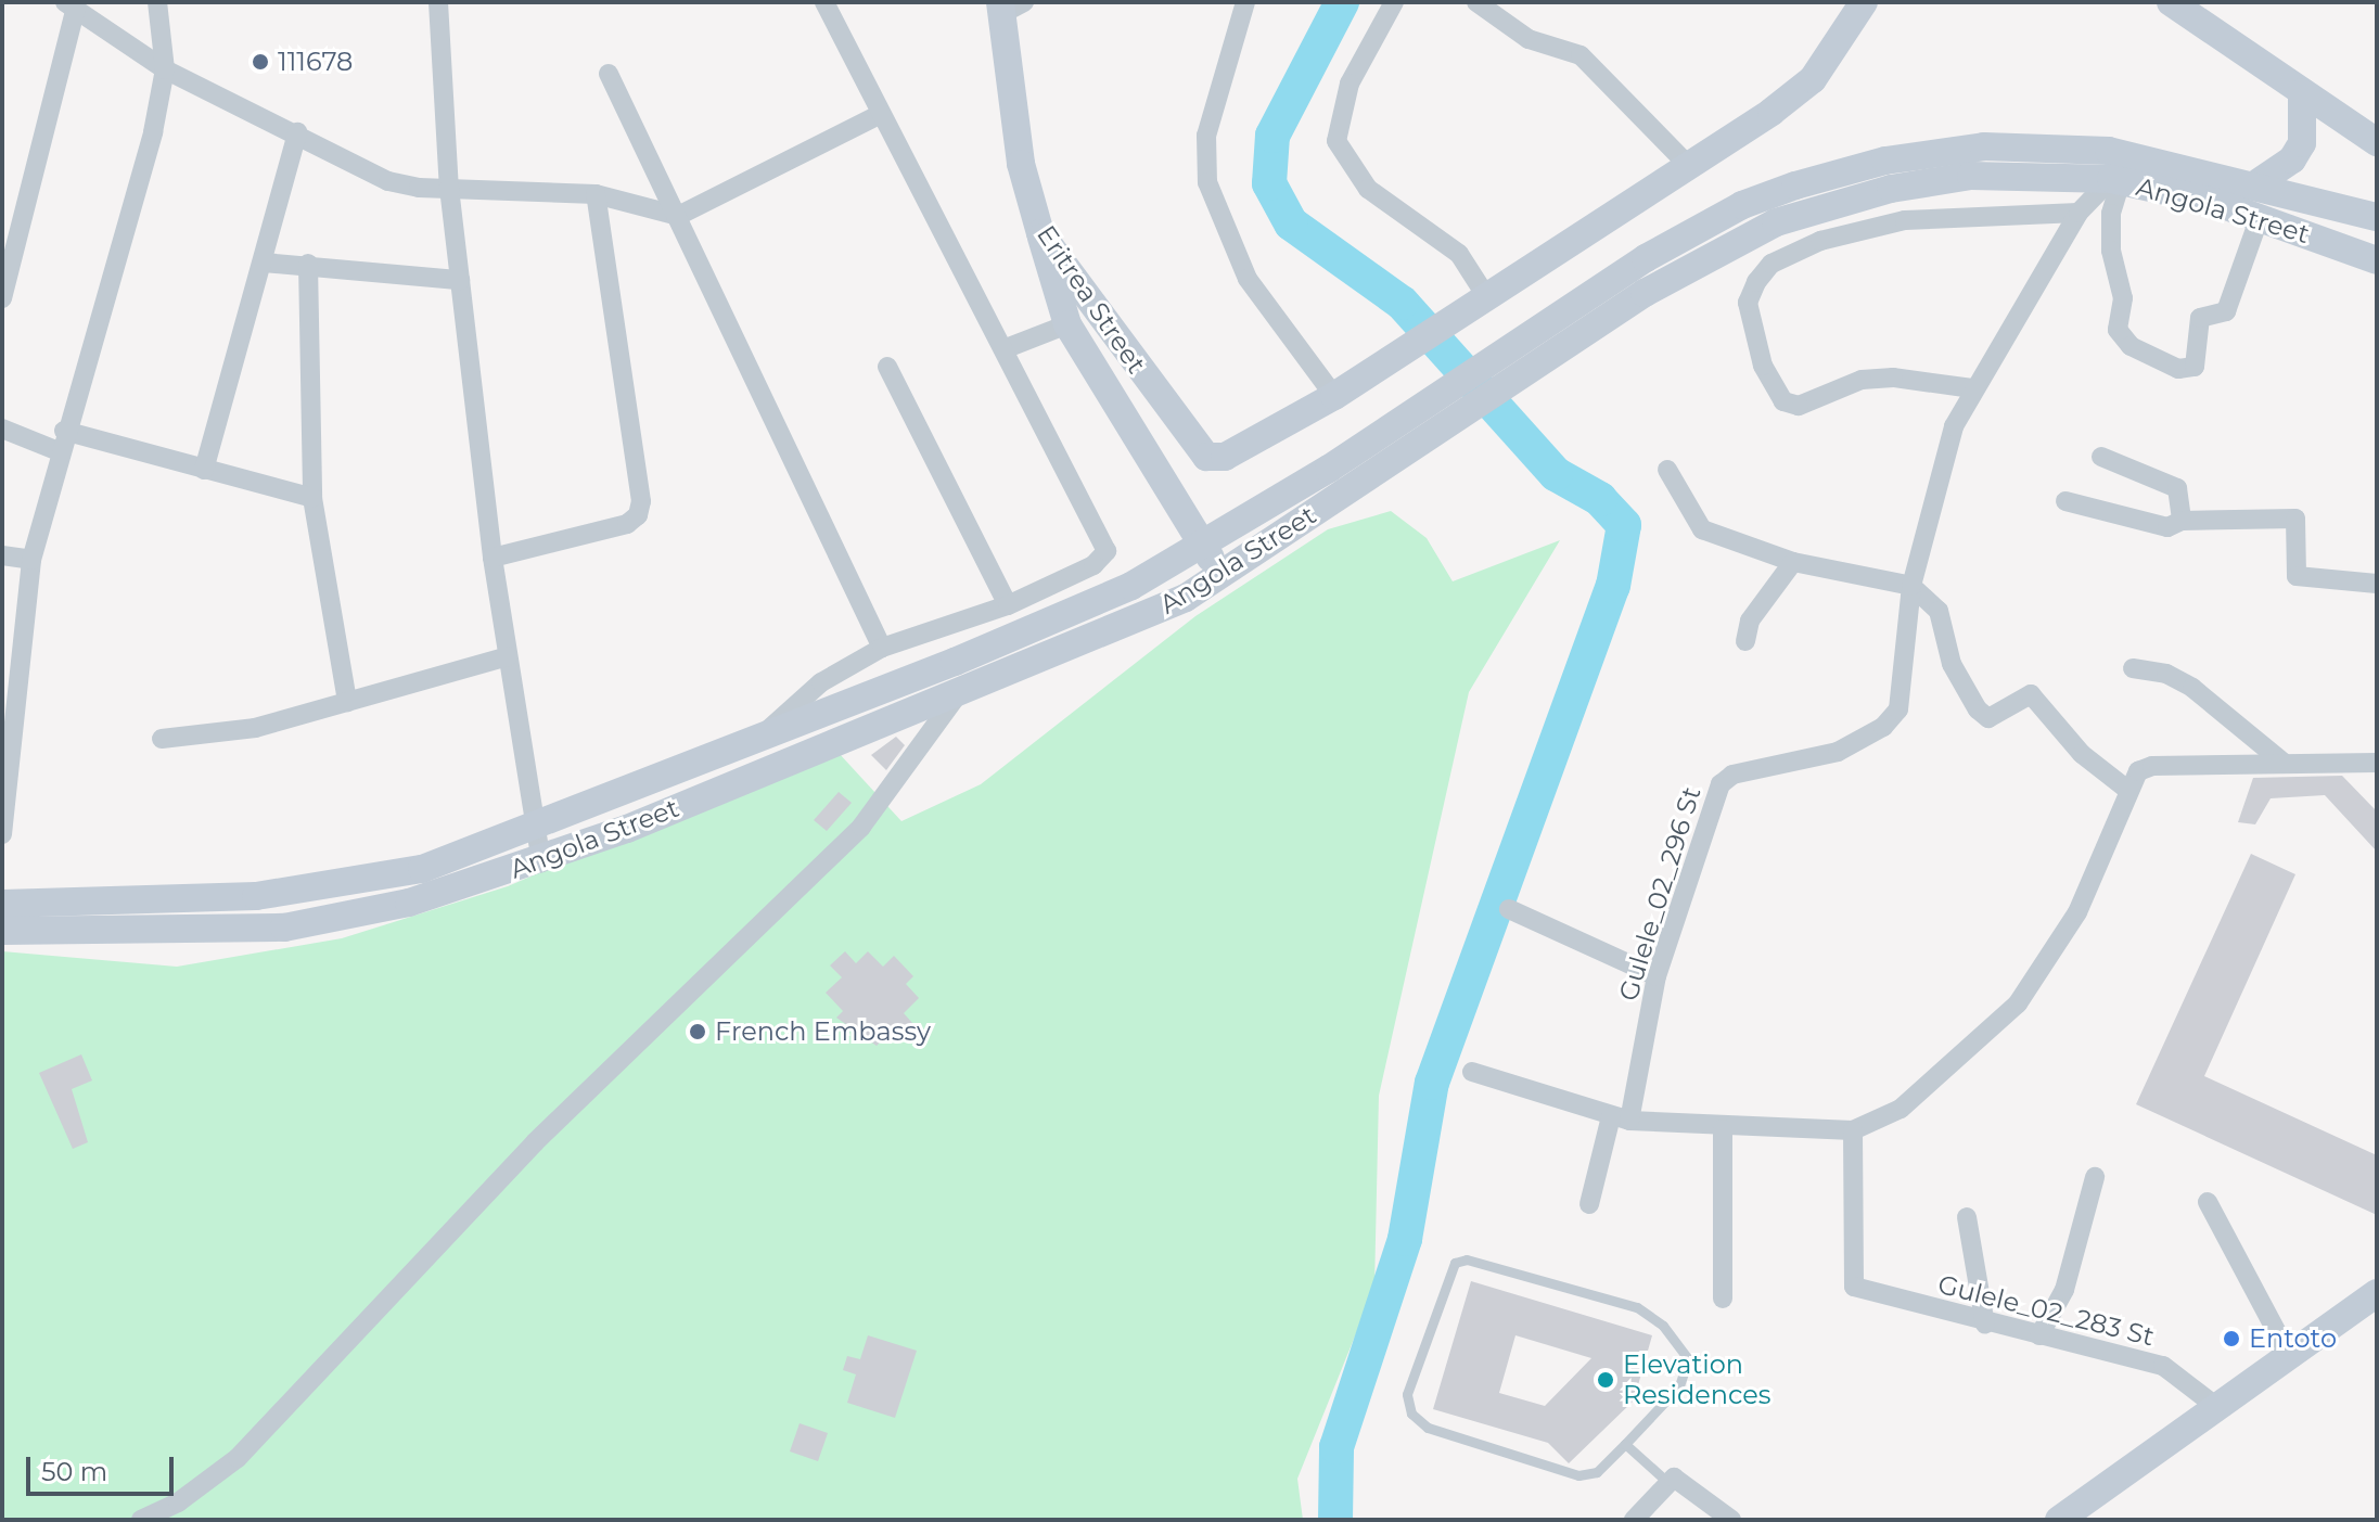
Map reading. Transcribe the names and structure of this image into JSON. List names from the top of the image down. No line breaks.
{"streets":{"main road":["Angola Street","Eritrea Street"],"street":["Gulele_02_296 St","Gulele_02_283 St"]},"crossings":[["Angola Street","Gulele_02_296 St"]],"places":["111678","French Embassy","Entoto","Elevation Residences"],"scale_bar":"50 m"}
